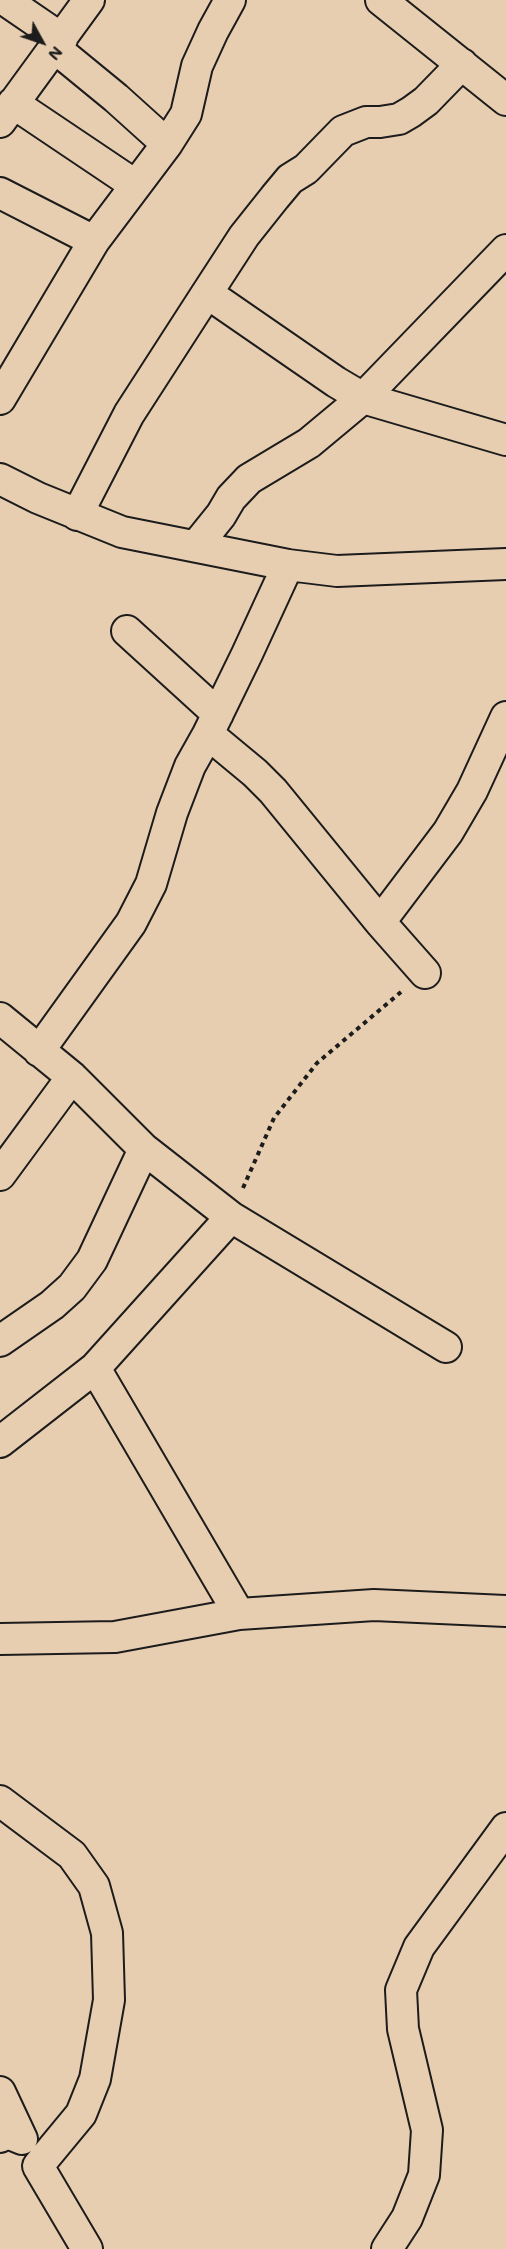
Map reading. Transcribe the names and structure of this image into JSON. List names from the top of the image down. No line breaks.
{"north":"bottom right"}
